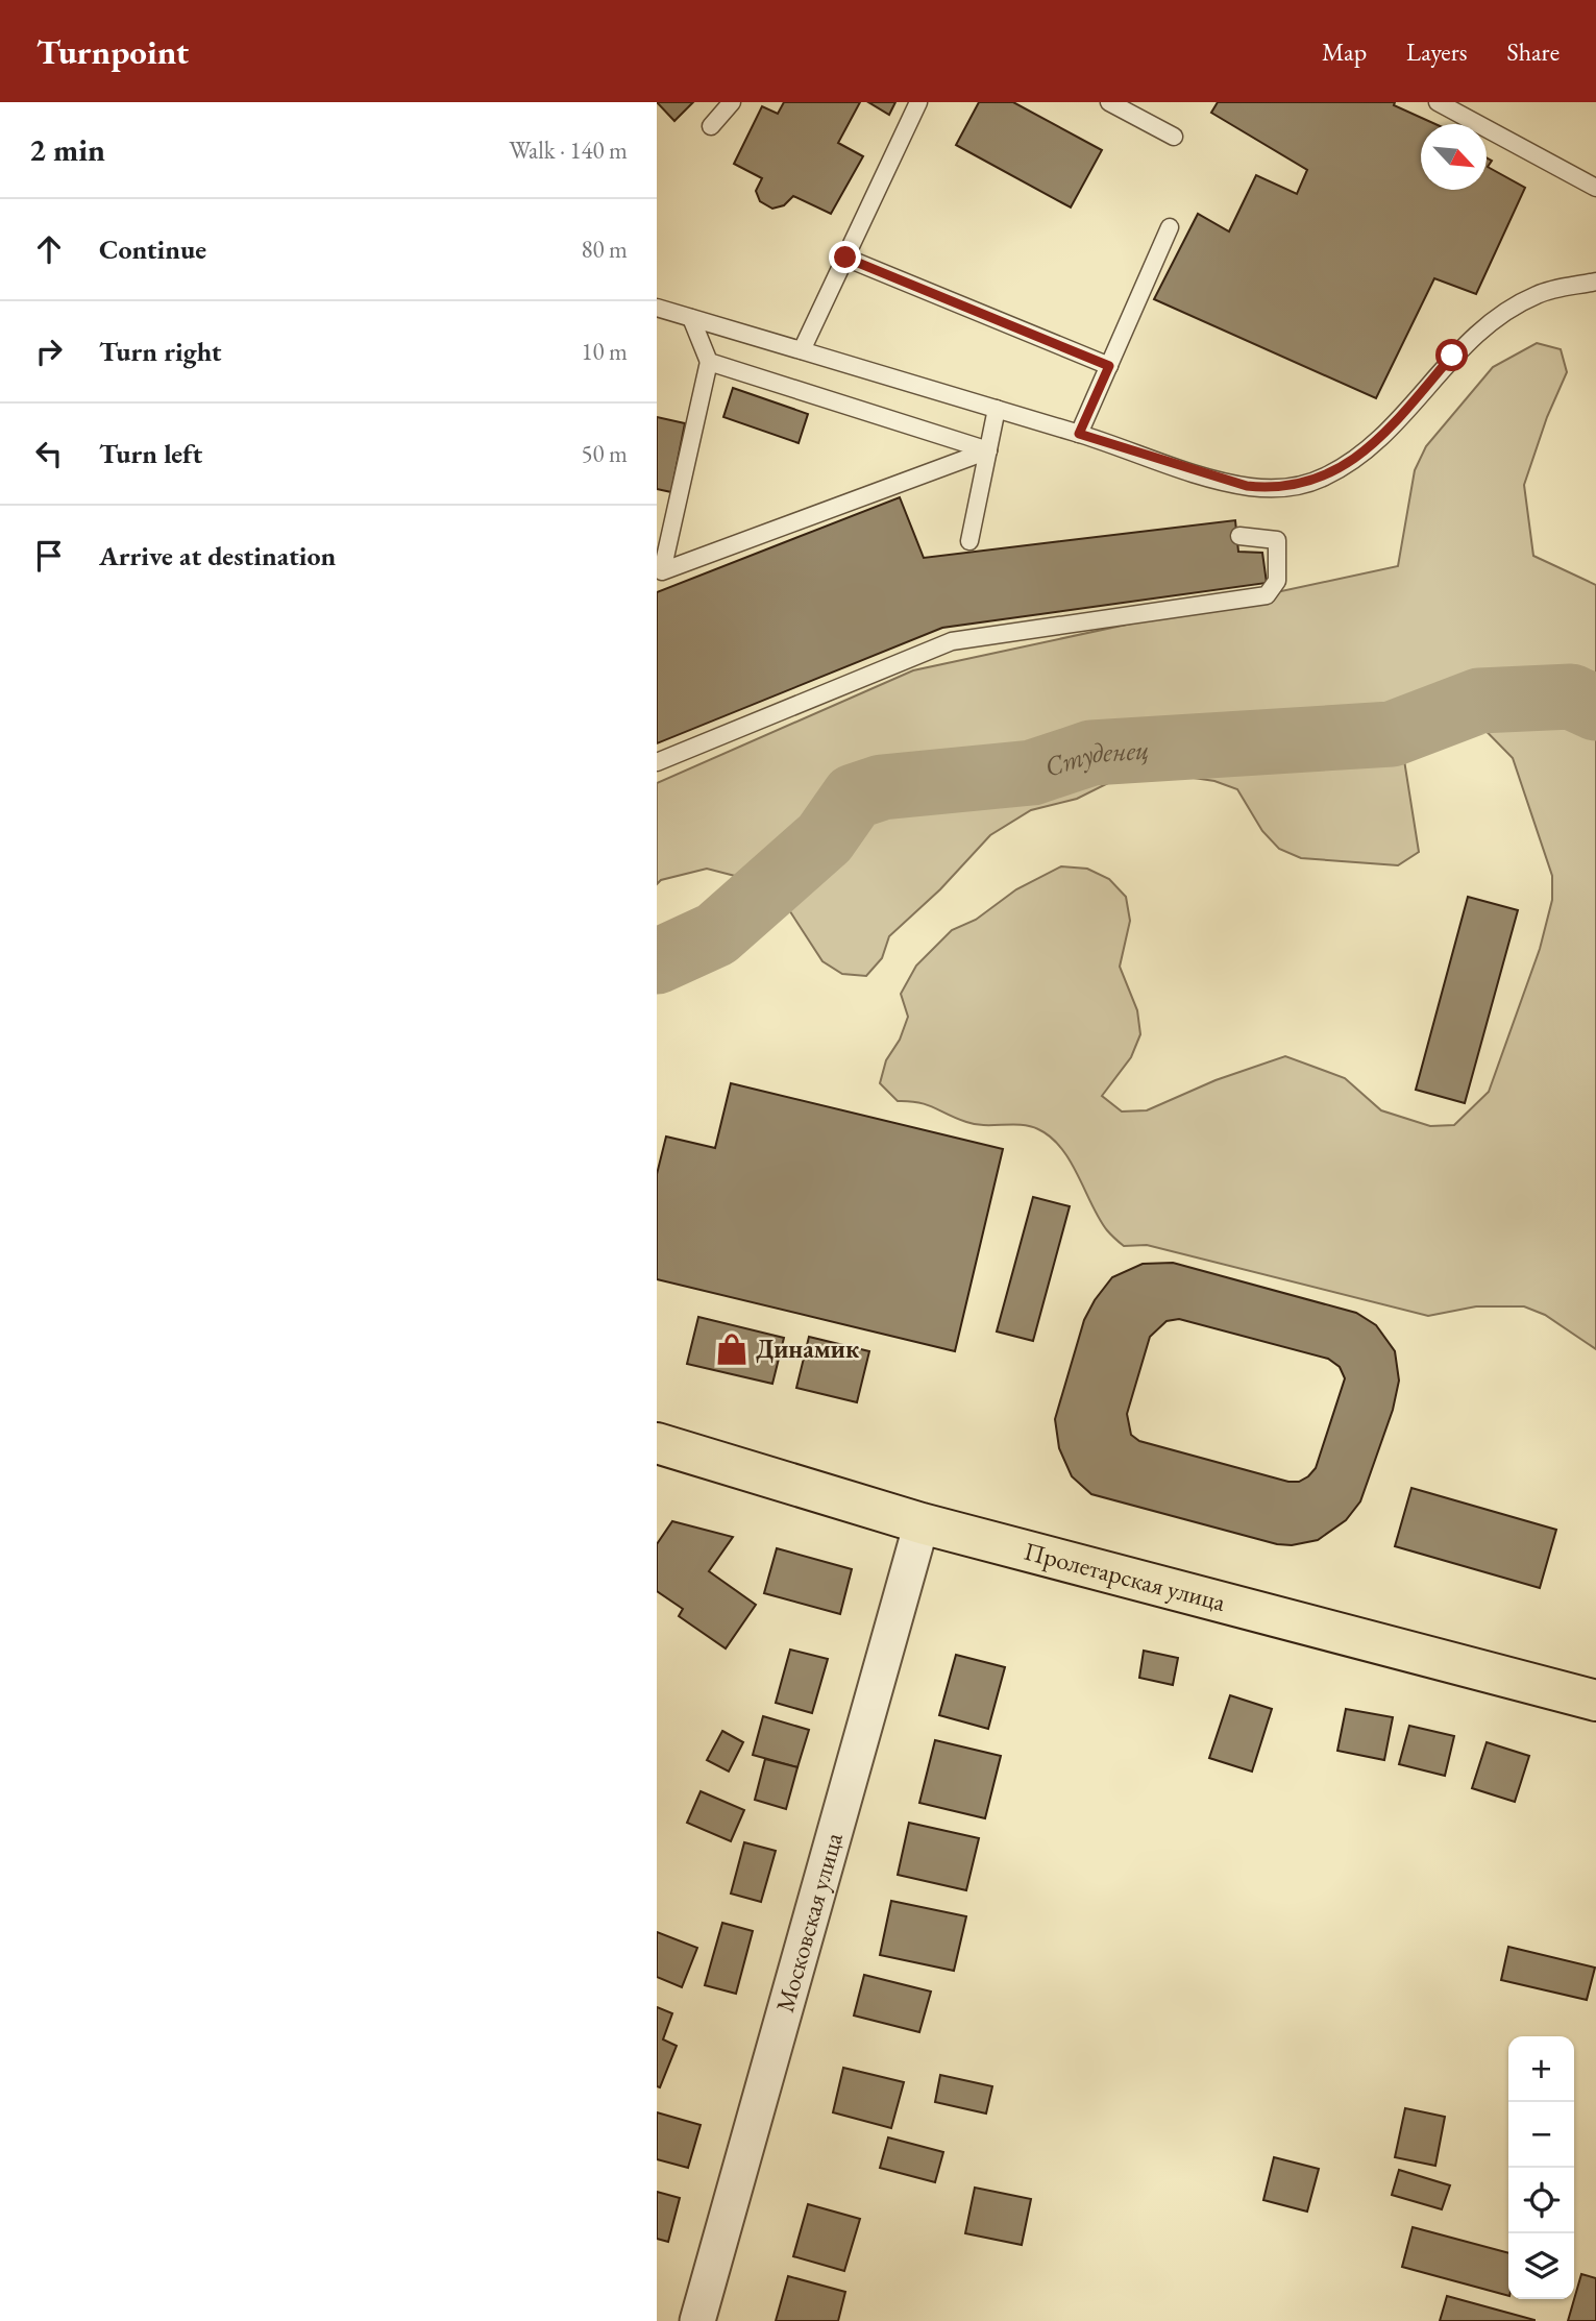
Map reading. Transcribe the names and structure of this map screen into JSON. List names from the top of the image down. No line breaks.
{"streets":{"main road":["Пролетарская улица"],"street":["Московская улица"]},"crossings":[["Пролетарская улица","Московская улица"]],"water":["Студенец"],"places":{"shop":["Динамик"]},"north":"bottom right","page":{"header":"Turnpoint","nav":["Map","Layers","Share"],"heading":["2 min","Walk · 140 m"],"list":[["Continue","80 m"],["Turn right","10 m"],["Turn left","50 m"],"Arrive at destination"],"map_buttons":["+","−"]}}
